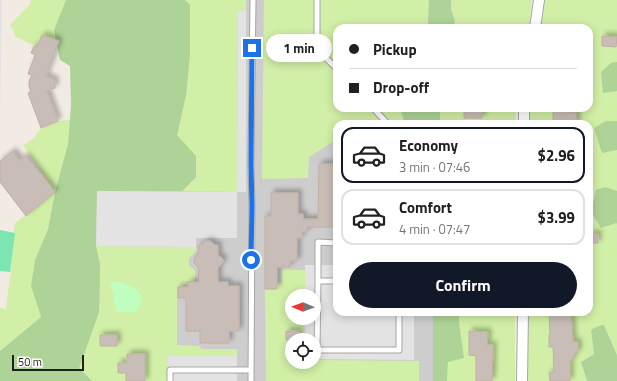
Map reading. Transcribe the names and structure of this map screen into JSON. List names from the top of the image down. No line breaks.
{"scale_bar":"50 m","north":"left","page":{"banner":["Pickup","Drop-off"],"bubble":"1 min","list":[{"name":"Economy","note":"3 min · 07:46","value":"$2.96"},{"name":"Comfort","note":"4 min · 07:47","value":"$3.99"}],"buttons":"Confirm","scale":"50 m"}}
